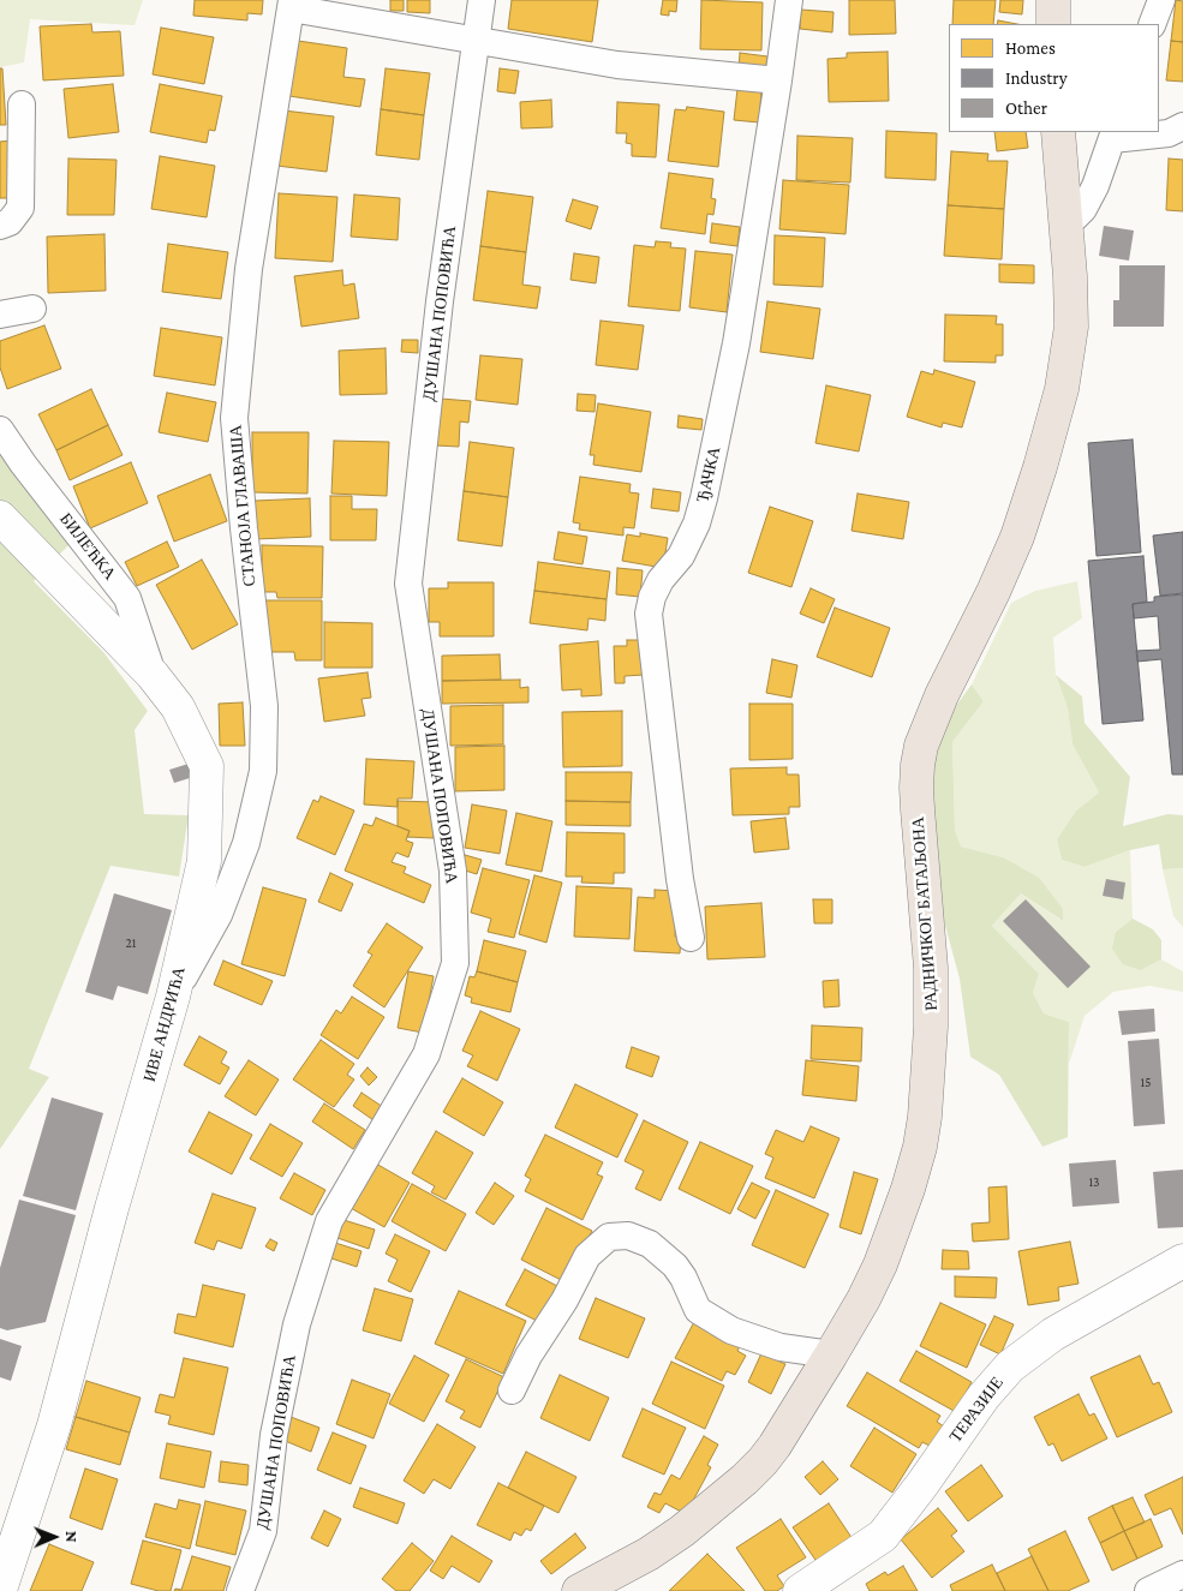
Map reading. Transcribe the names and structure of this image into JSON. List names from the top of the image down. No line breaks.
{"streets":{"main road":["РАДНИЧКОГ БАТАЉОНА"],"street":["ДУШАНА ПОПОВИЋА","ЂАЧКА","СТАНОЈА ГЛАВАША","БИЛЕЋКА","ИВЕ АНДРИЋА","ТЕРАЗИЈЕ"]},"crossings":[["СТАНОЈА ГЛАВАША","ИВЕ АНДРИЋА"],["БИЛЕЋКА","ИВЕ АНДРИЋА"]],"house_numbers":["21","15","13"],"legend":["Homes","Industry","Other"],"north":"right"}
